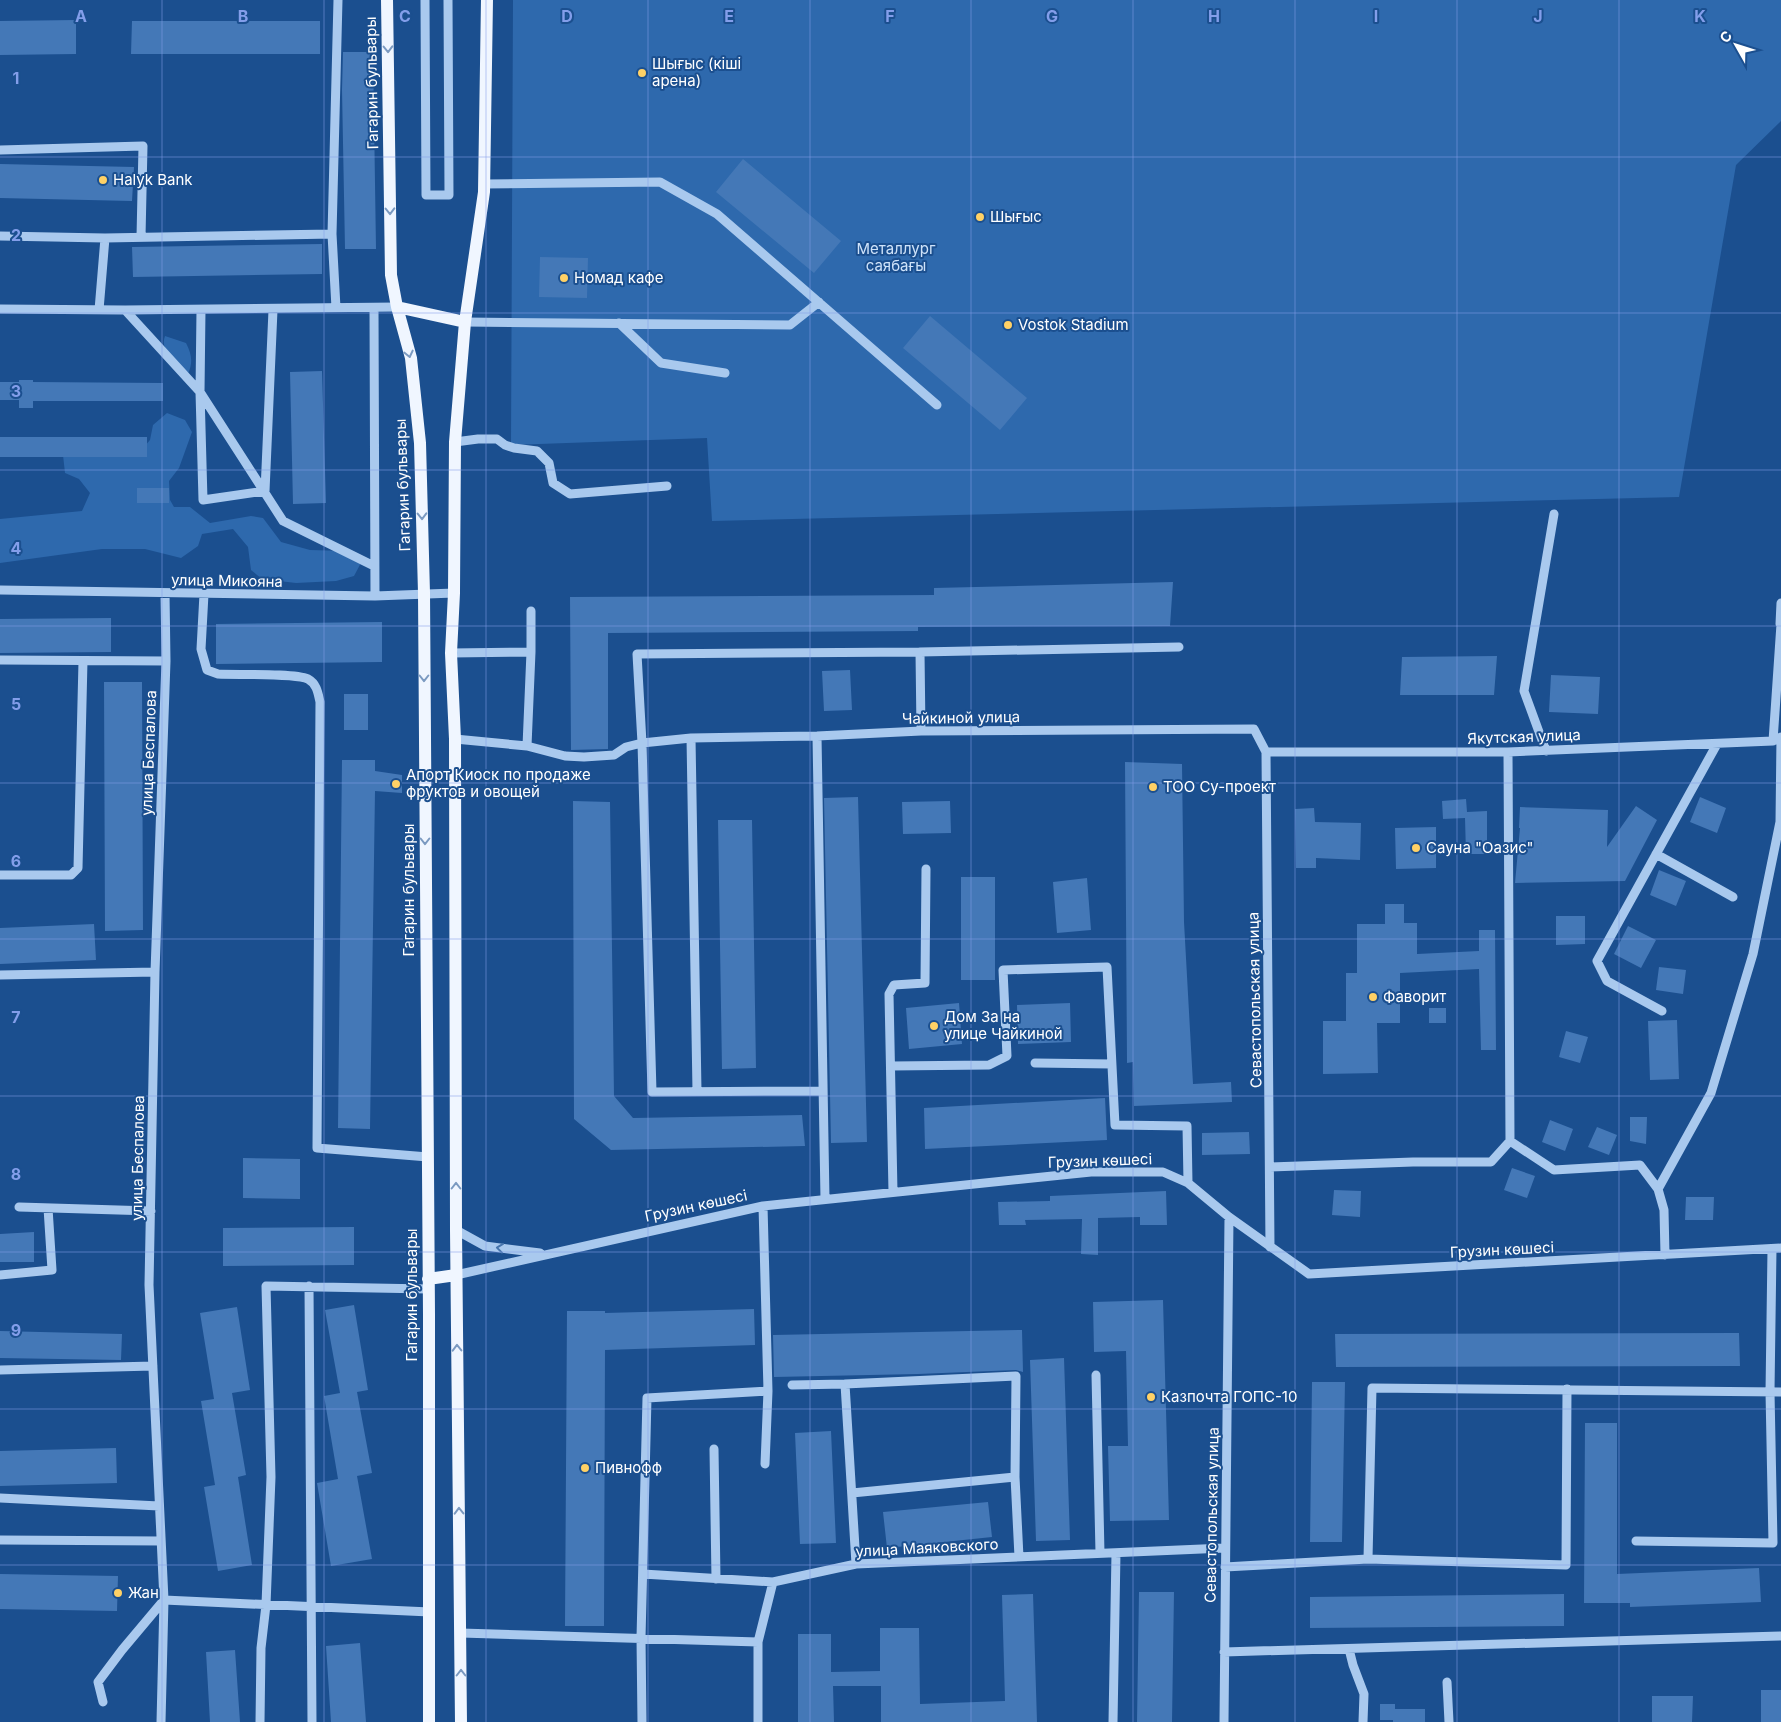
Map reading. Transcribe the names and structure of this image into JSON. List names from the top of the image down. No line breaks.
{"streets":{"main road":["Гагарин бульвары"],"street":["улица Микояна","Чайкиной улица","Якутская улица","улица Беспалова","Севастопольская улица","Грузин көшесі","улица Маяковского"]},"crossings":[["Гагарин бульвары","улица Микояна"],["улица Микояна","улица Беспалова"],["Чайкиной улица","Якутская улица"],["Чайкиной улица","Севастопольская улица"],["Якутская улица","Севастопольская улица"],["Севастопольская улица","Грузин көшесі"],["Севастопольская улица","улица Маяковского"]],"parks":["Металлург саябағы"],"places":["Шығыс (кіші арена)","Halyk Bank","Шығыс","Номад кафе","Vostok Stadium","Апорт Киоск по продаже фруктов и овощей","ТОО Су-проект","Сауна \"Оазис\"","Фаворит","Дом 3а на улице Чайкиной","Казпочта ГОПС-10","Пивнофф","Жан"],"north":"top left","grid":{"columns":["A","B","C","D","E","F","G","H","I","J","K"],"rows":["1","2","3","4","5","6","7","8","9"]}}
